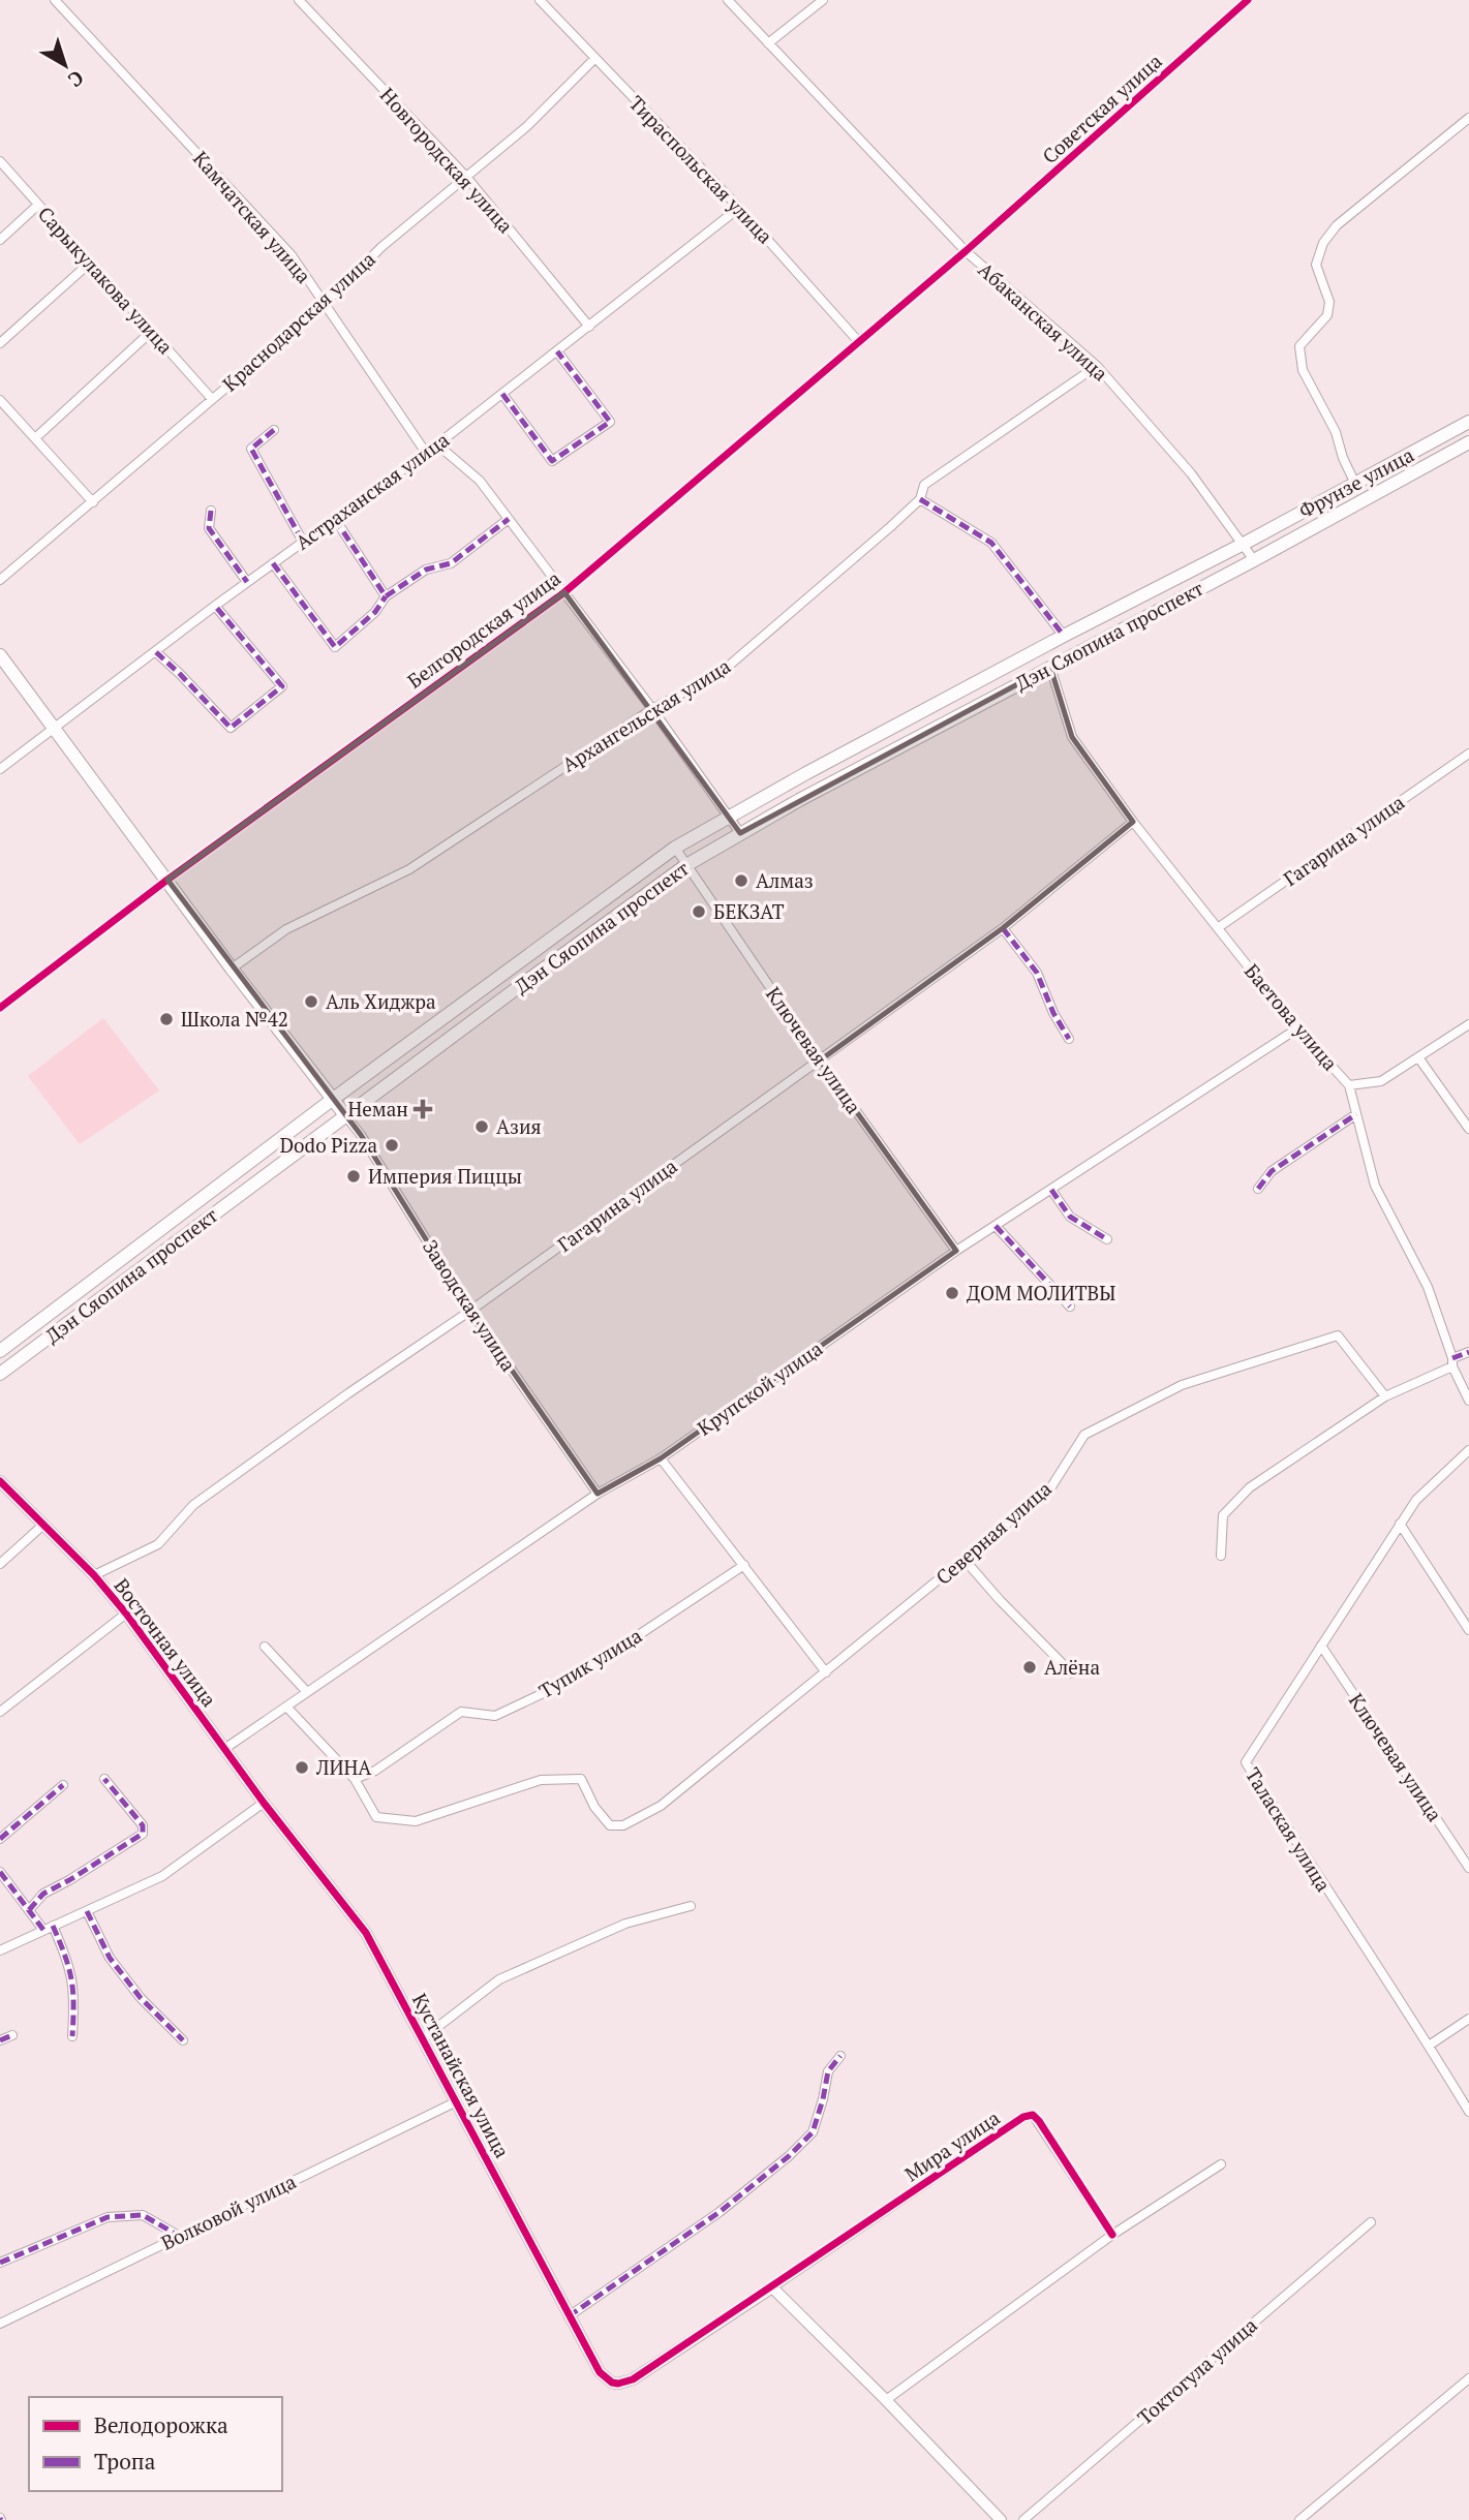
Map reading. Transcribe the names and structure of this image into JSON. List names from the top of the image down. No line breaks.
{"streets":{"main road":["Фрунзе улица","Дэн Сяопина проспект"],"street":["Советская улица","Новгородская улица","Тираспольская улица","Камчатская улица","Сарыкулакова улица","Краснодарская улица","Абаканская улица","Астраханская улица","Белгородская улица","Архангельская улица","Гагарина улица","Баетова улица","Ключевая улица","Заводская улица","Крупской улица","Северная улица","Восточная улица","Тупик улица","Талаская улица","Кустанайская улица","Мира улица","Волковой улица","Токтогула улица"]},"crossings":[["Советская улица","Абаканская улица"],["Советская улица","Белгородская улица"],["Новгородская улица","Краснодарская улица"],["Новгородская улица","Астраханская улица"],["Тираспольская улица","Краснодарская улица"],["Тираспольская улица","Астраханская улица"],["Тираспольская улица","Белгородская улица"],["Камчатская улица","Краснодарская улица"],["Камчатская улица","Астраханская улица"],["Сарыкулакова улица","Краснодарская улица"],["Абаканская улица","Фрунзе улица"],["Абаканская улица","Белгородская улица"],["Абаканская улица","Дэн Сяопина проспект"],["Абаканская улица","Архангельская улица"],["Фрунзе улица","Дэн Сяопина проспект"],["Дэн Сяопина проспект","Баетова улица"],["Дэн Сяопина проспект","Ключевая улица"],["Дэн Сяопина проспект","Заводская улица"],["Гагарина улица","Баетова улица"],["Гагарина улица","Ключевая улица"],["Гагарина улица","Заводская улица"],["Гагарина улица","Восточная улица"],["Баетова улица","Крупской улица"],["Ключевая улица","Крупской улица"],["Ключевая улица","Талаская улица"],["Заводская улица","Крупской улица"],["Крупской улица","Восточная улица"],["Северная улица","Тупик улица"],["Восточная улица","Кустанайская улица"],["Кустанайская улица","Мира улица"],["Кустанайская улица","Волковой улица"]],"places":{"other":["Алмаз","БЕКЗАТ","Аль Хиджра","Школа №42","Азия","Dodo Pizza","Империя Пиццы","ДОМ МОЛИТВЫ","Алёна","ЛИНА"],"health":["Неман"]},"legend":["Велодорожка","Тропа"],"north":"bottom right"}
